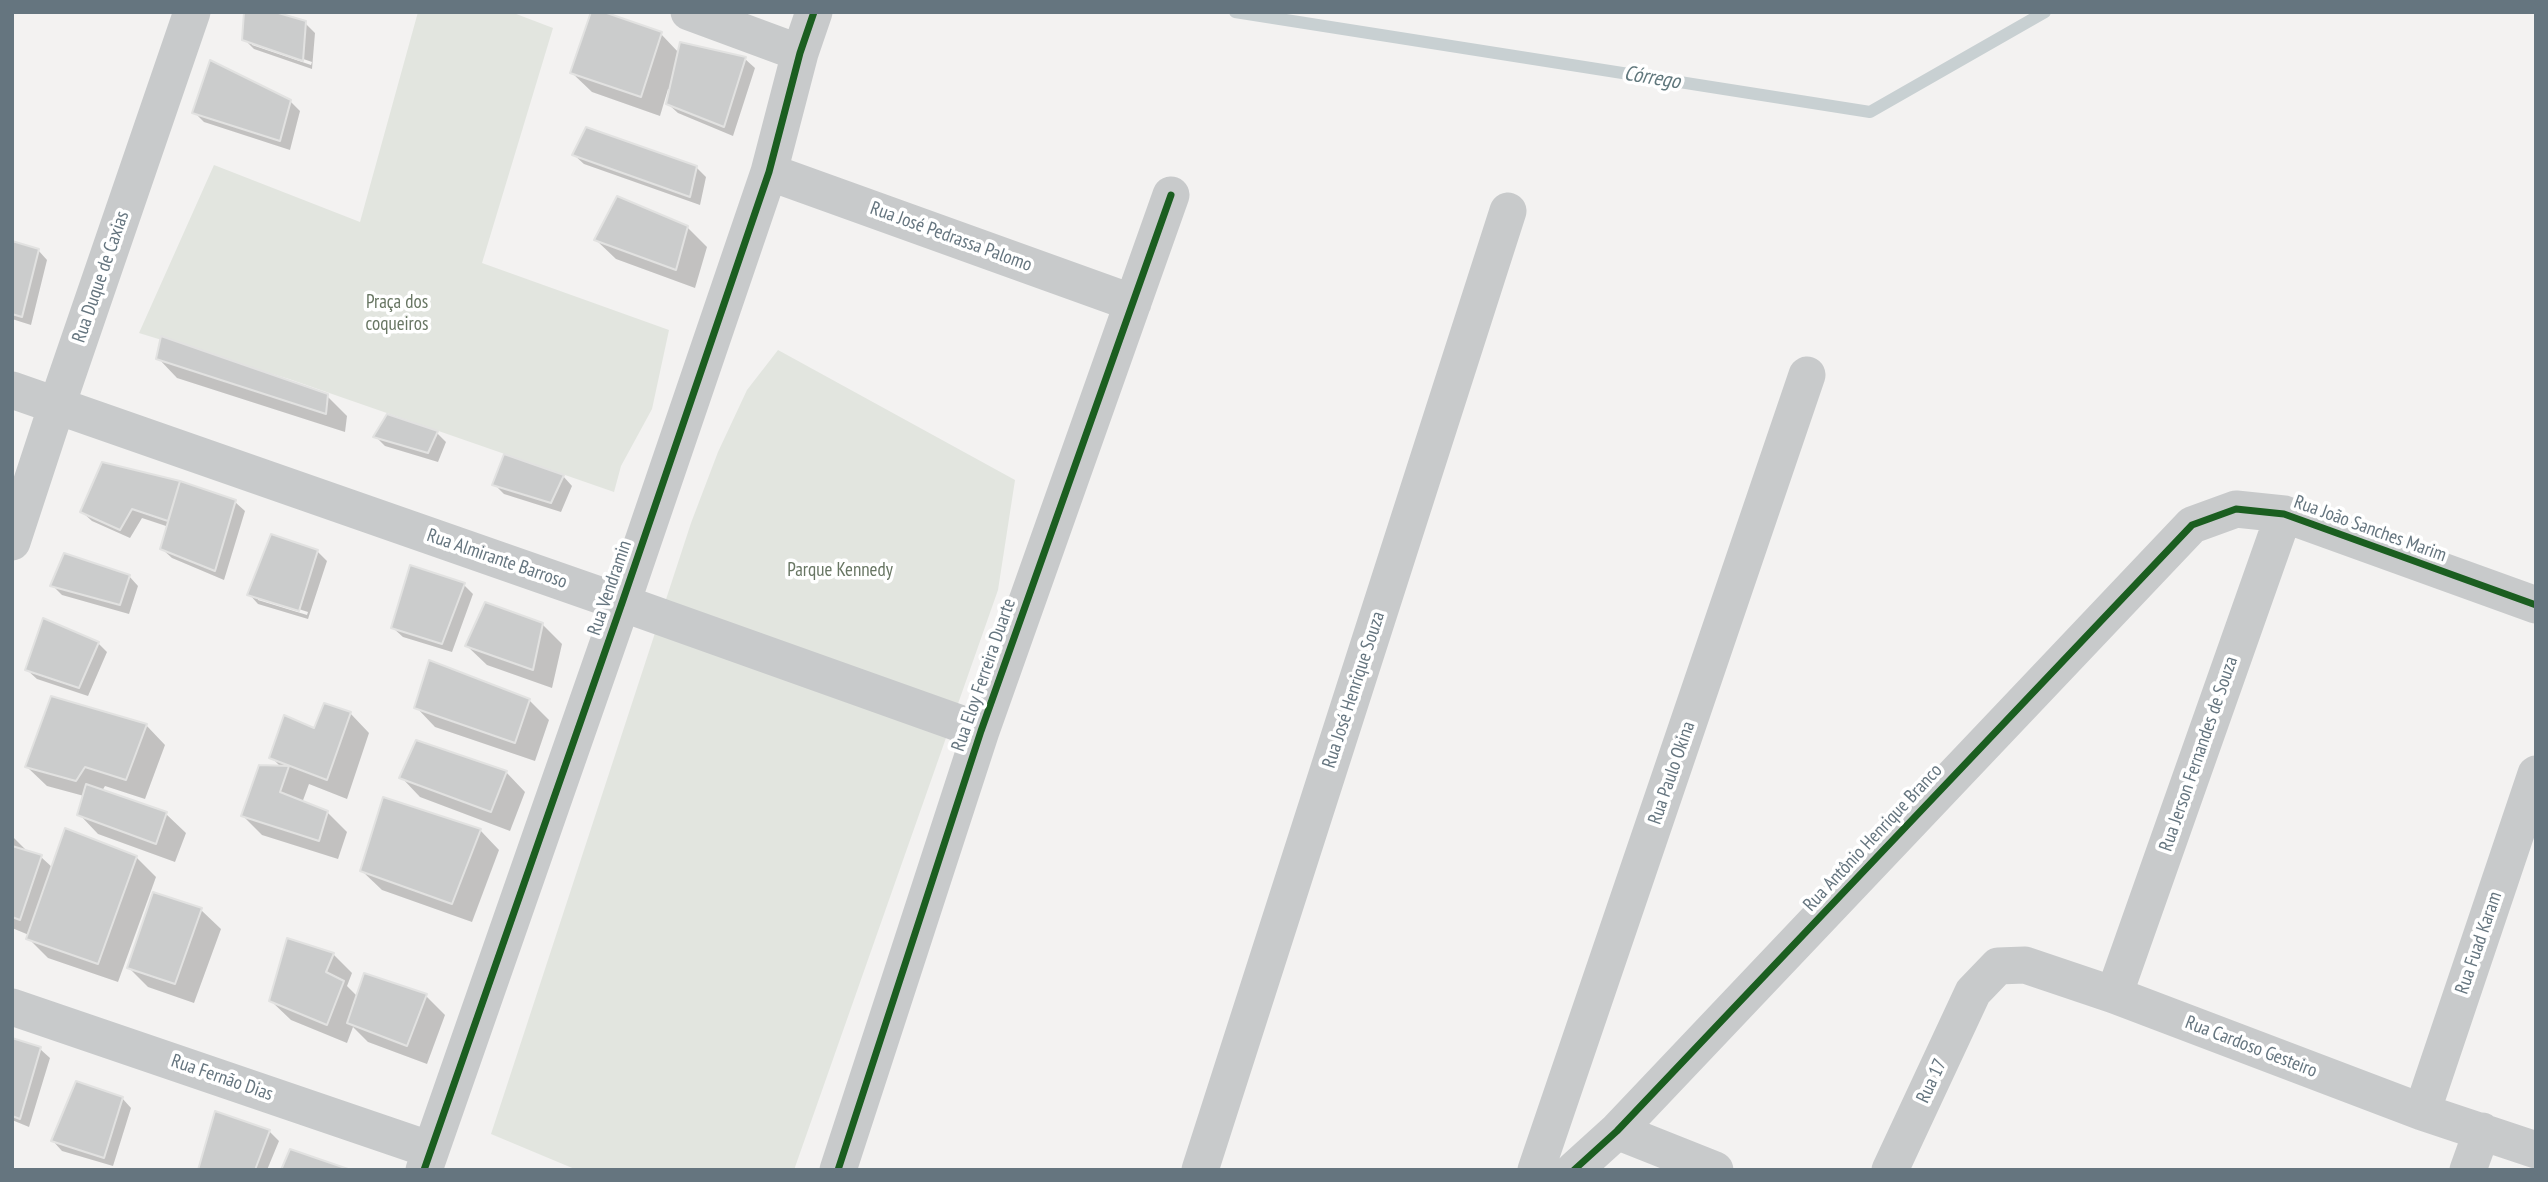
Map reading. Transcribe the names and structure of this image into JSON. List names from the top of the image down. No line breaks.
{"streets":{"street":["Rua José Pedrassa Palomo","Rua Duque de Caxias","Rua João Sanches Marim","Rua Almirante Barroso","Rua Vendramin","Rua Eloy Ferreira Duarte","Rua José Henrique Souza","Rua Jerson Fernandes de Souza","Rua Paulo Okina","Rua Antônio Henrique Branco","Rua Fuad Karam","Rua Cardoso Gesteiro","Rua Fernão Dias","Rua 17"]},"crossings":[["Rua José Pedrassa Palomo","Rua Vendramin"],["Rua José Pedrassa Palomo","Rua Eloy Ferreira Duarte"],["Rua Duque de Caxias","Rua Almirante Barroso"],["Rua João Sanches Marim","Rua Jerson Fernandes de Souza"],["Rua João Sanches Marim","Rua Antônio Henrique Branco"],["Rua Almirante Barroso","Rua Vendramin"],["Rua Almirante Barroso","Rua Eloy Ferreira Duarte"],["Rua Vendramin","Rua Fernão Dias"],["Rua Jerson Fernandes de Souza","Rua Cardoso Gesteiro"],["Rua Fuad Karam","Rua Cardoso Gesteiro"],["Rua Cardoso Gesteiro","Rua 17"]],"water":["Córrego"],"parks":["Praça dos coqueiros","Parque Kennedy"]}
